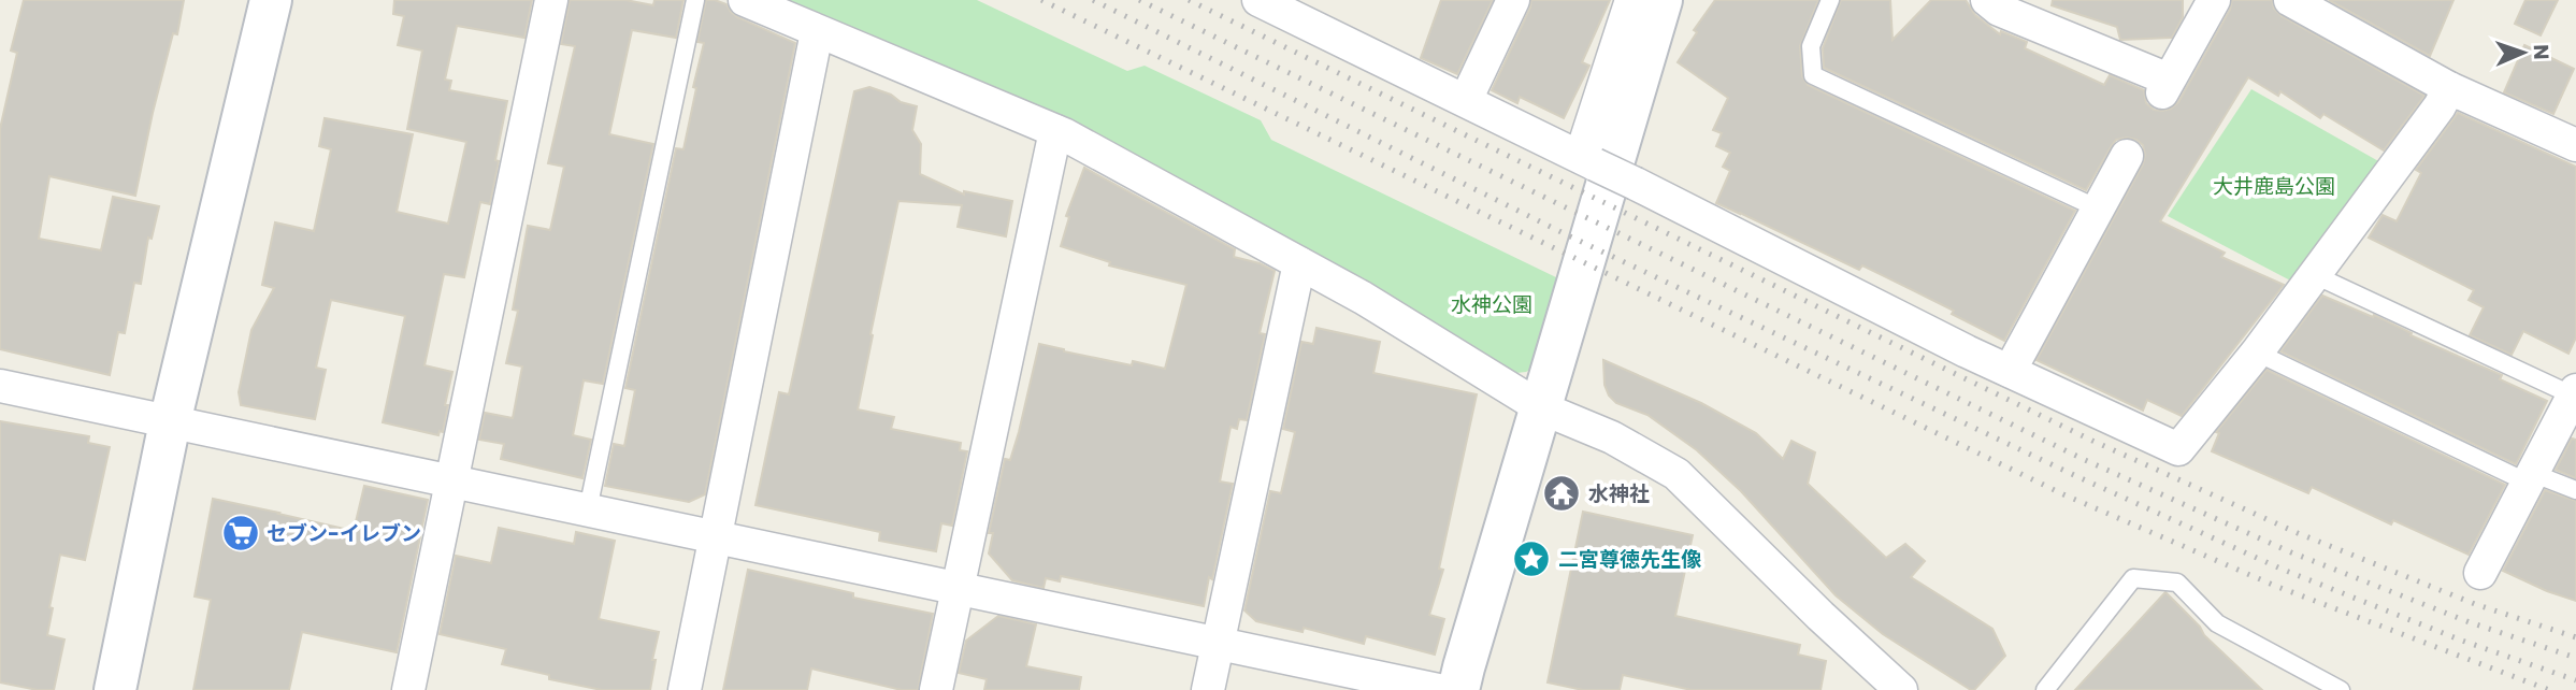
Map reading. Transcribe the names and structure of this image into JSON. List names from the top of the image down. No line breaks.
{"parks":["大井鹿島公園","水神公園"],"places":{"temple":["水神社"],"supermarket":["セブン-イレブン"],"place":["二宮尊徳先生像"]},"north":"right"}
